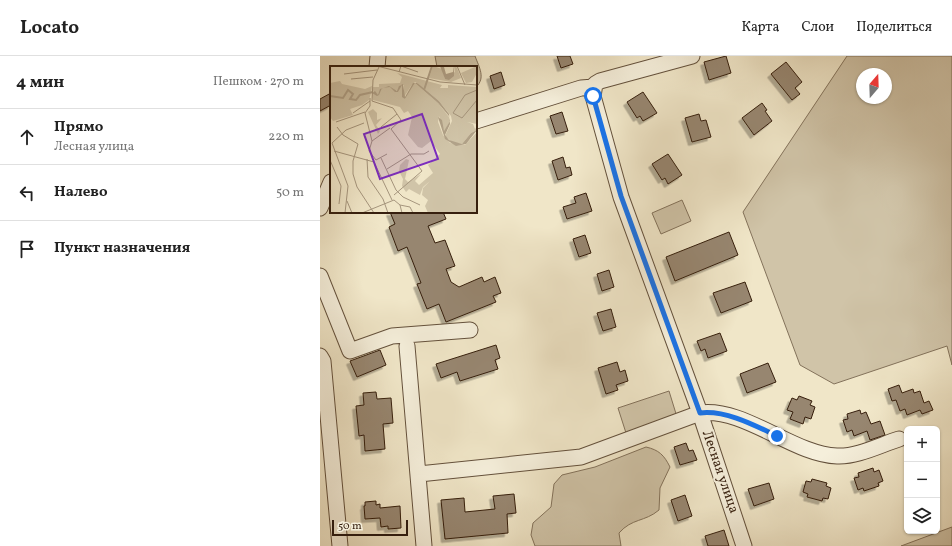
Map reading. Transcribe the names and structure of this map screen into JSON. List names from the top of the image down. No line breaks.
{"streets":{"street":["Лесная улица"]},"scale_bar":"50 m","north":"top","page":{"header":"Locato","nav":["Карта","Слои","Поделиться"],"heading":["4 мин","Пешком · 270 m"],"list":[["Прямо","Лесная улица","220 m"],["Налево","50 m"],"Пункт назначения"],"map_buttons":["+","−"],"scale":"50 m"}}
